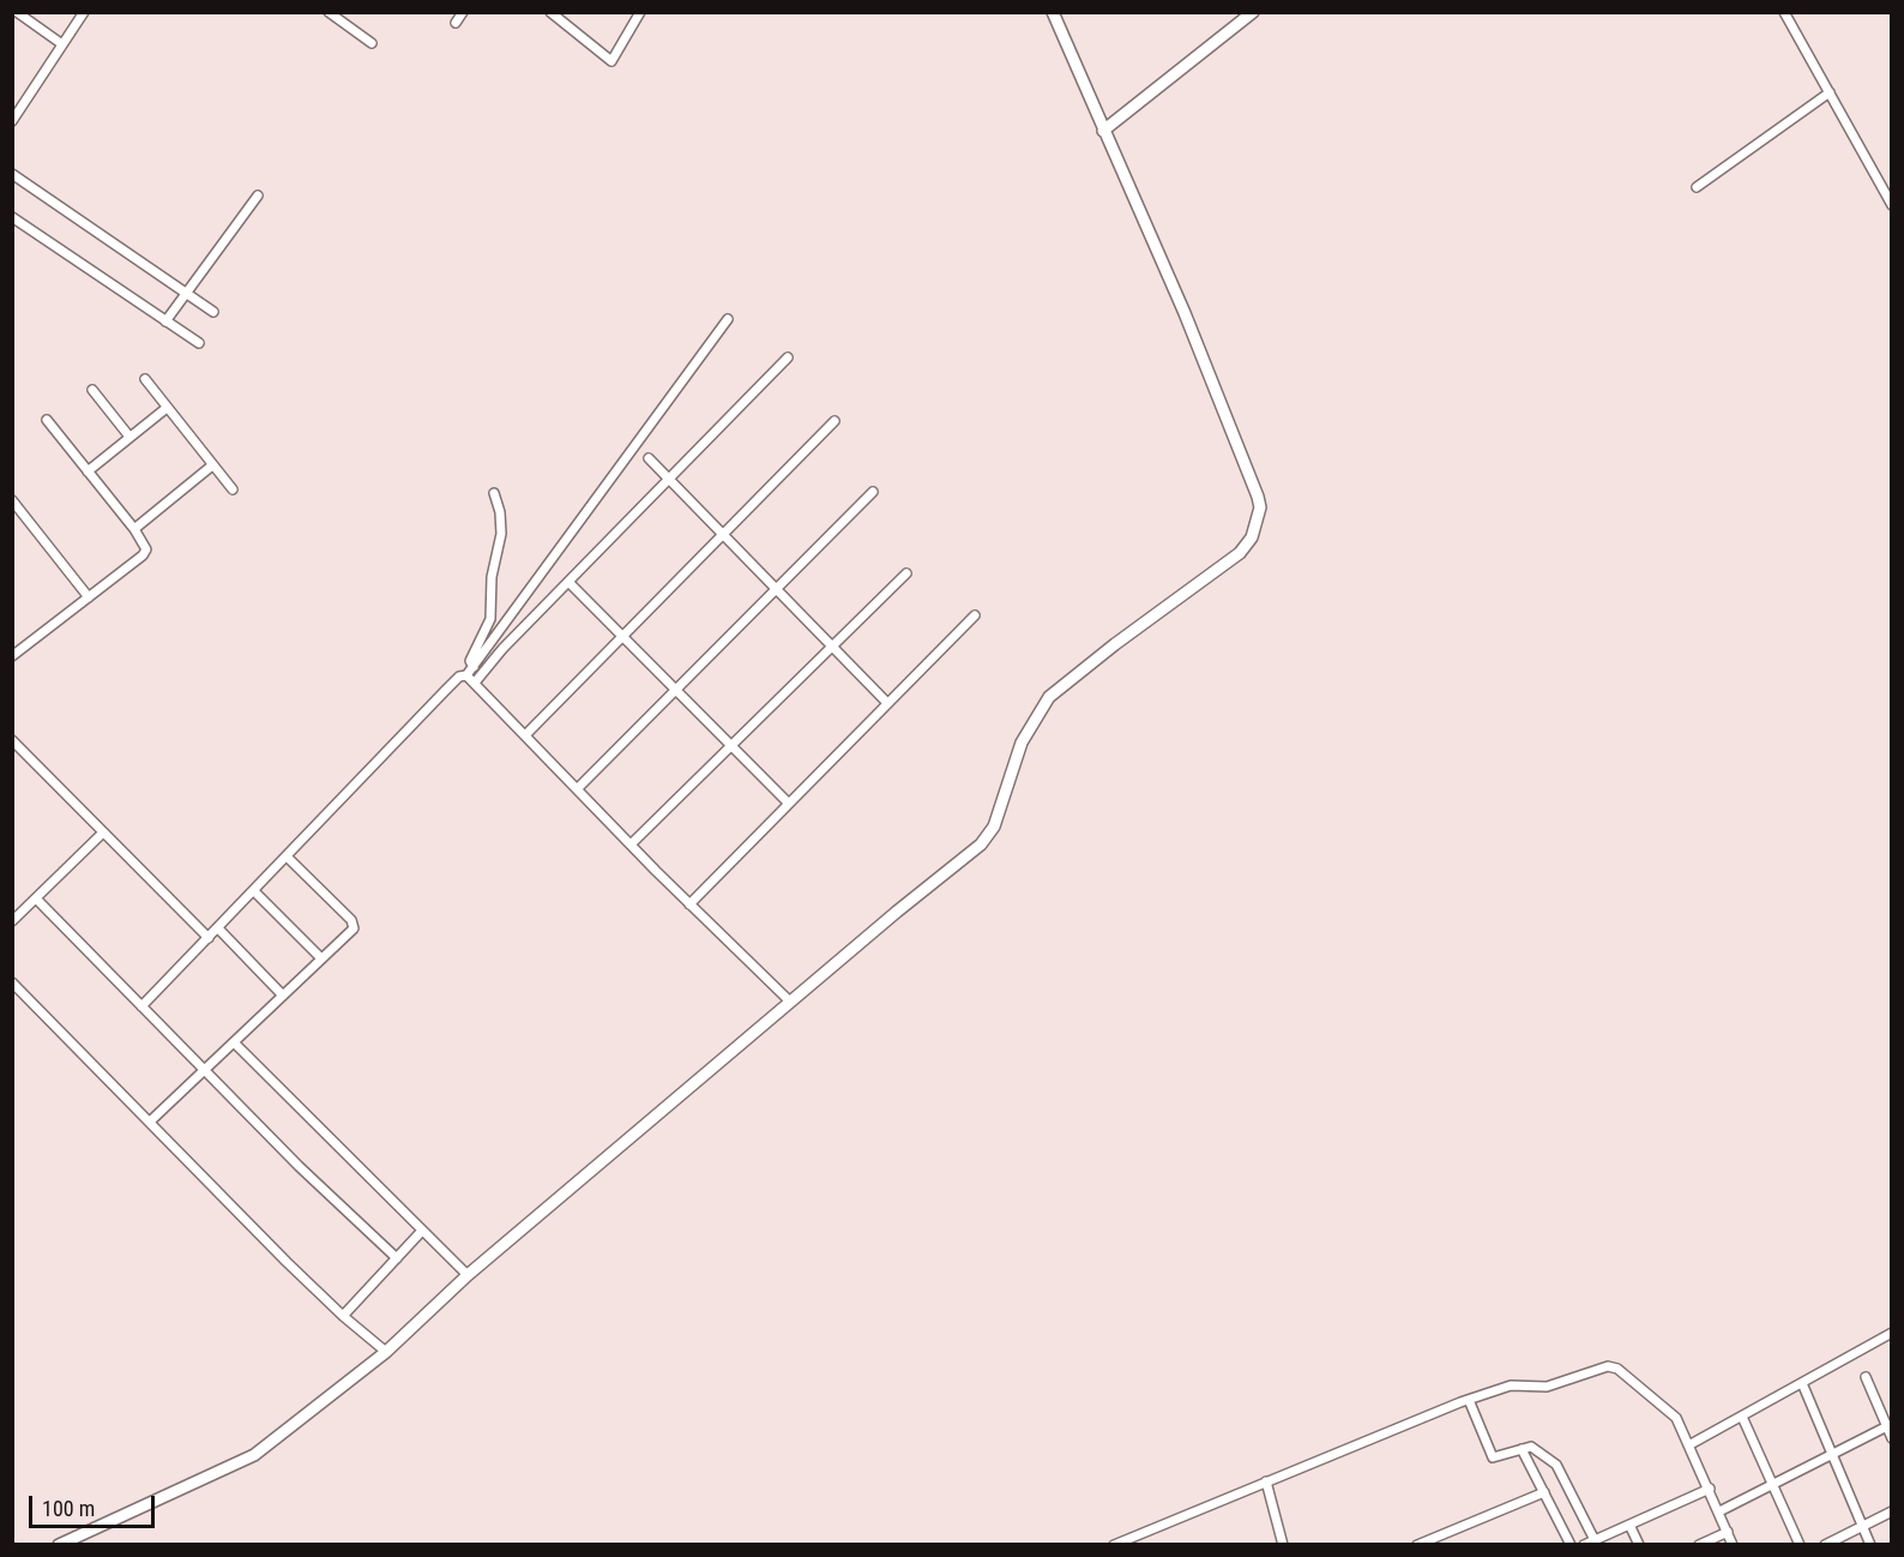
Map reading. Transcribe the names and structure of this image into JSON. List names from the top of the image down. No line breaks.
{"scale_bar":"100 m"}
